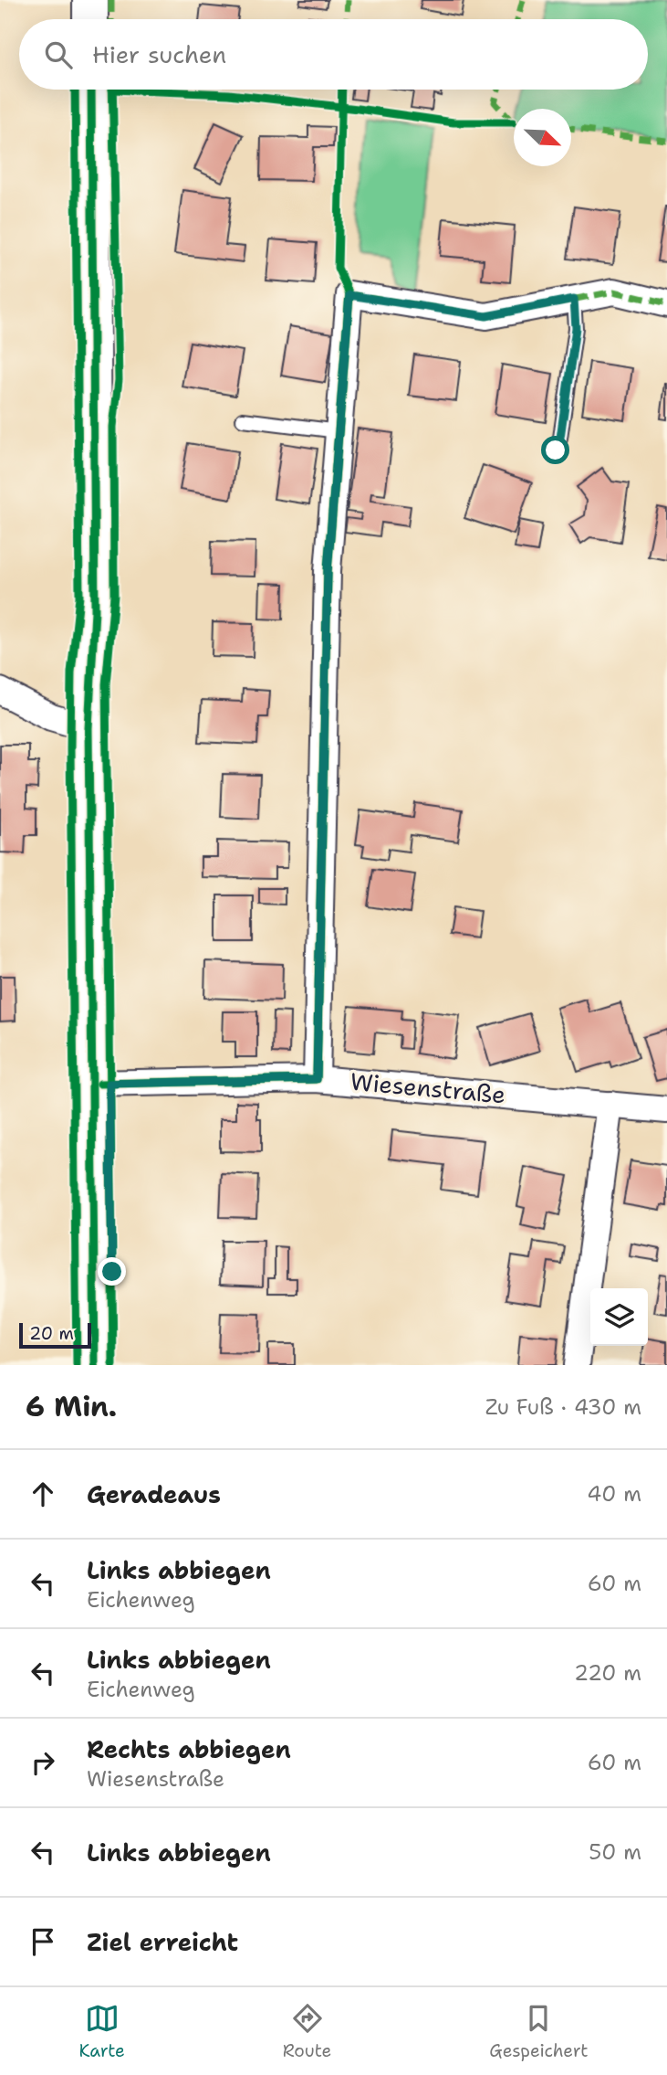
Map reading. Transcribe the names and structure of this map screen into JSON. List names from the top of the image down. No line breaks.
{"streets":{"street":["Wiesenstraße"]},"scale_bar":"20 m","north":"bottom right","page":{"search":"Hier suchen","scale":"20 m","heading":["6 Min.","Zu Fuß · 430 m"],"list":[["Geradeaus","40 m"],["Links abbiegen","Eichenweg","60 m"],["Links abbiegen","Eichenweg","220 m"],["Rechts abbiegen","Wiesenstraße","60 m"],["Links abbiegen","50 m"],"Ziel erreicht"],"nav":["Karte","Route","Gespeichert"]}}
